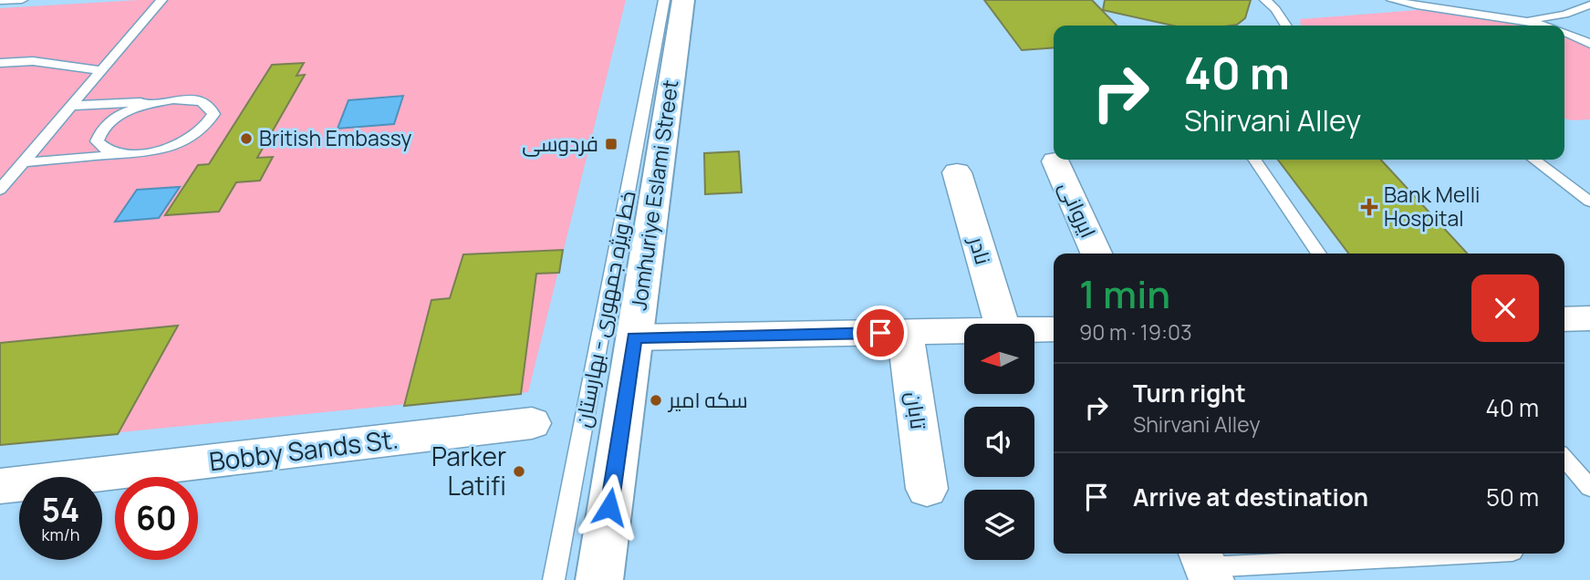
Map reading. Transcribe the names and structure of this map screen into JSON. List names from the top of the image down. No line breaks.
{"streets":{"main road":["Jomhuriye Eslami Street"],"street":["ایروانی","نادر","تابان","Bobby Sands St."],"lane":["خط ویژه جمهوری - بهارستان"]},"places":{"other":["British Embassy","سکه امیر","Parker Latifi"],"transit":["فردوسی"],"health":["Bank Melli Hospital"]},"north":"left","page":{"turn":["40 m","Shirvani Alley"],"heading":["1 min","90 m · 19:03"],"list":[{"name":"Turn right","note":"Shirvani Alley","value":"40 m"},{"name":"Arrive at destination","value":"50 m"}],"speed":"54 km/h","limit":"60"}}
